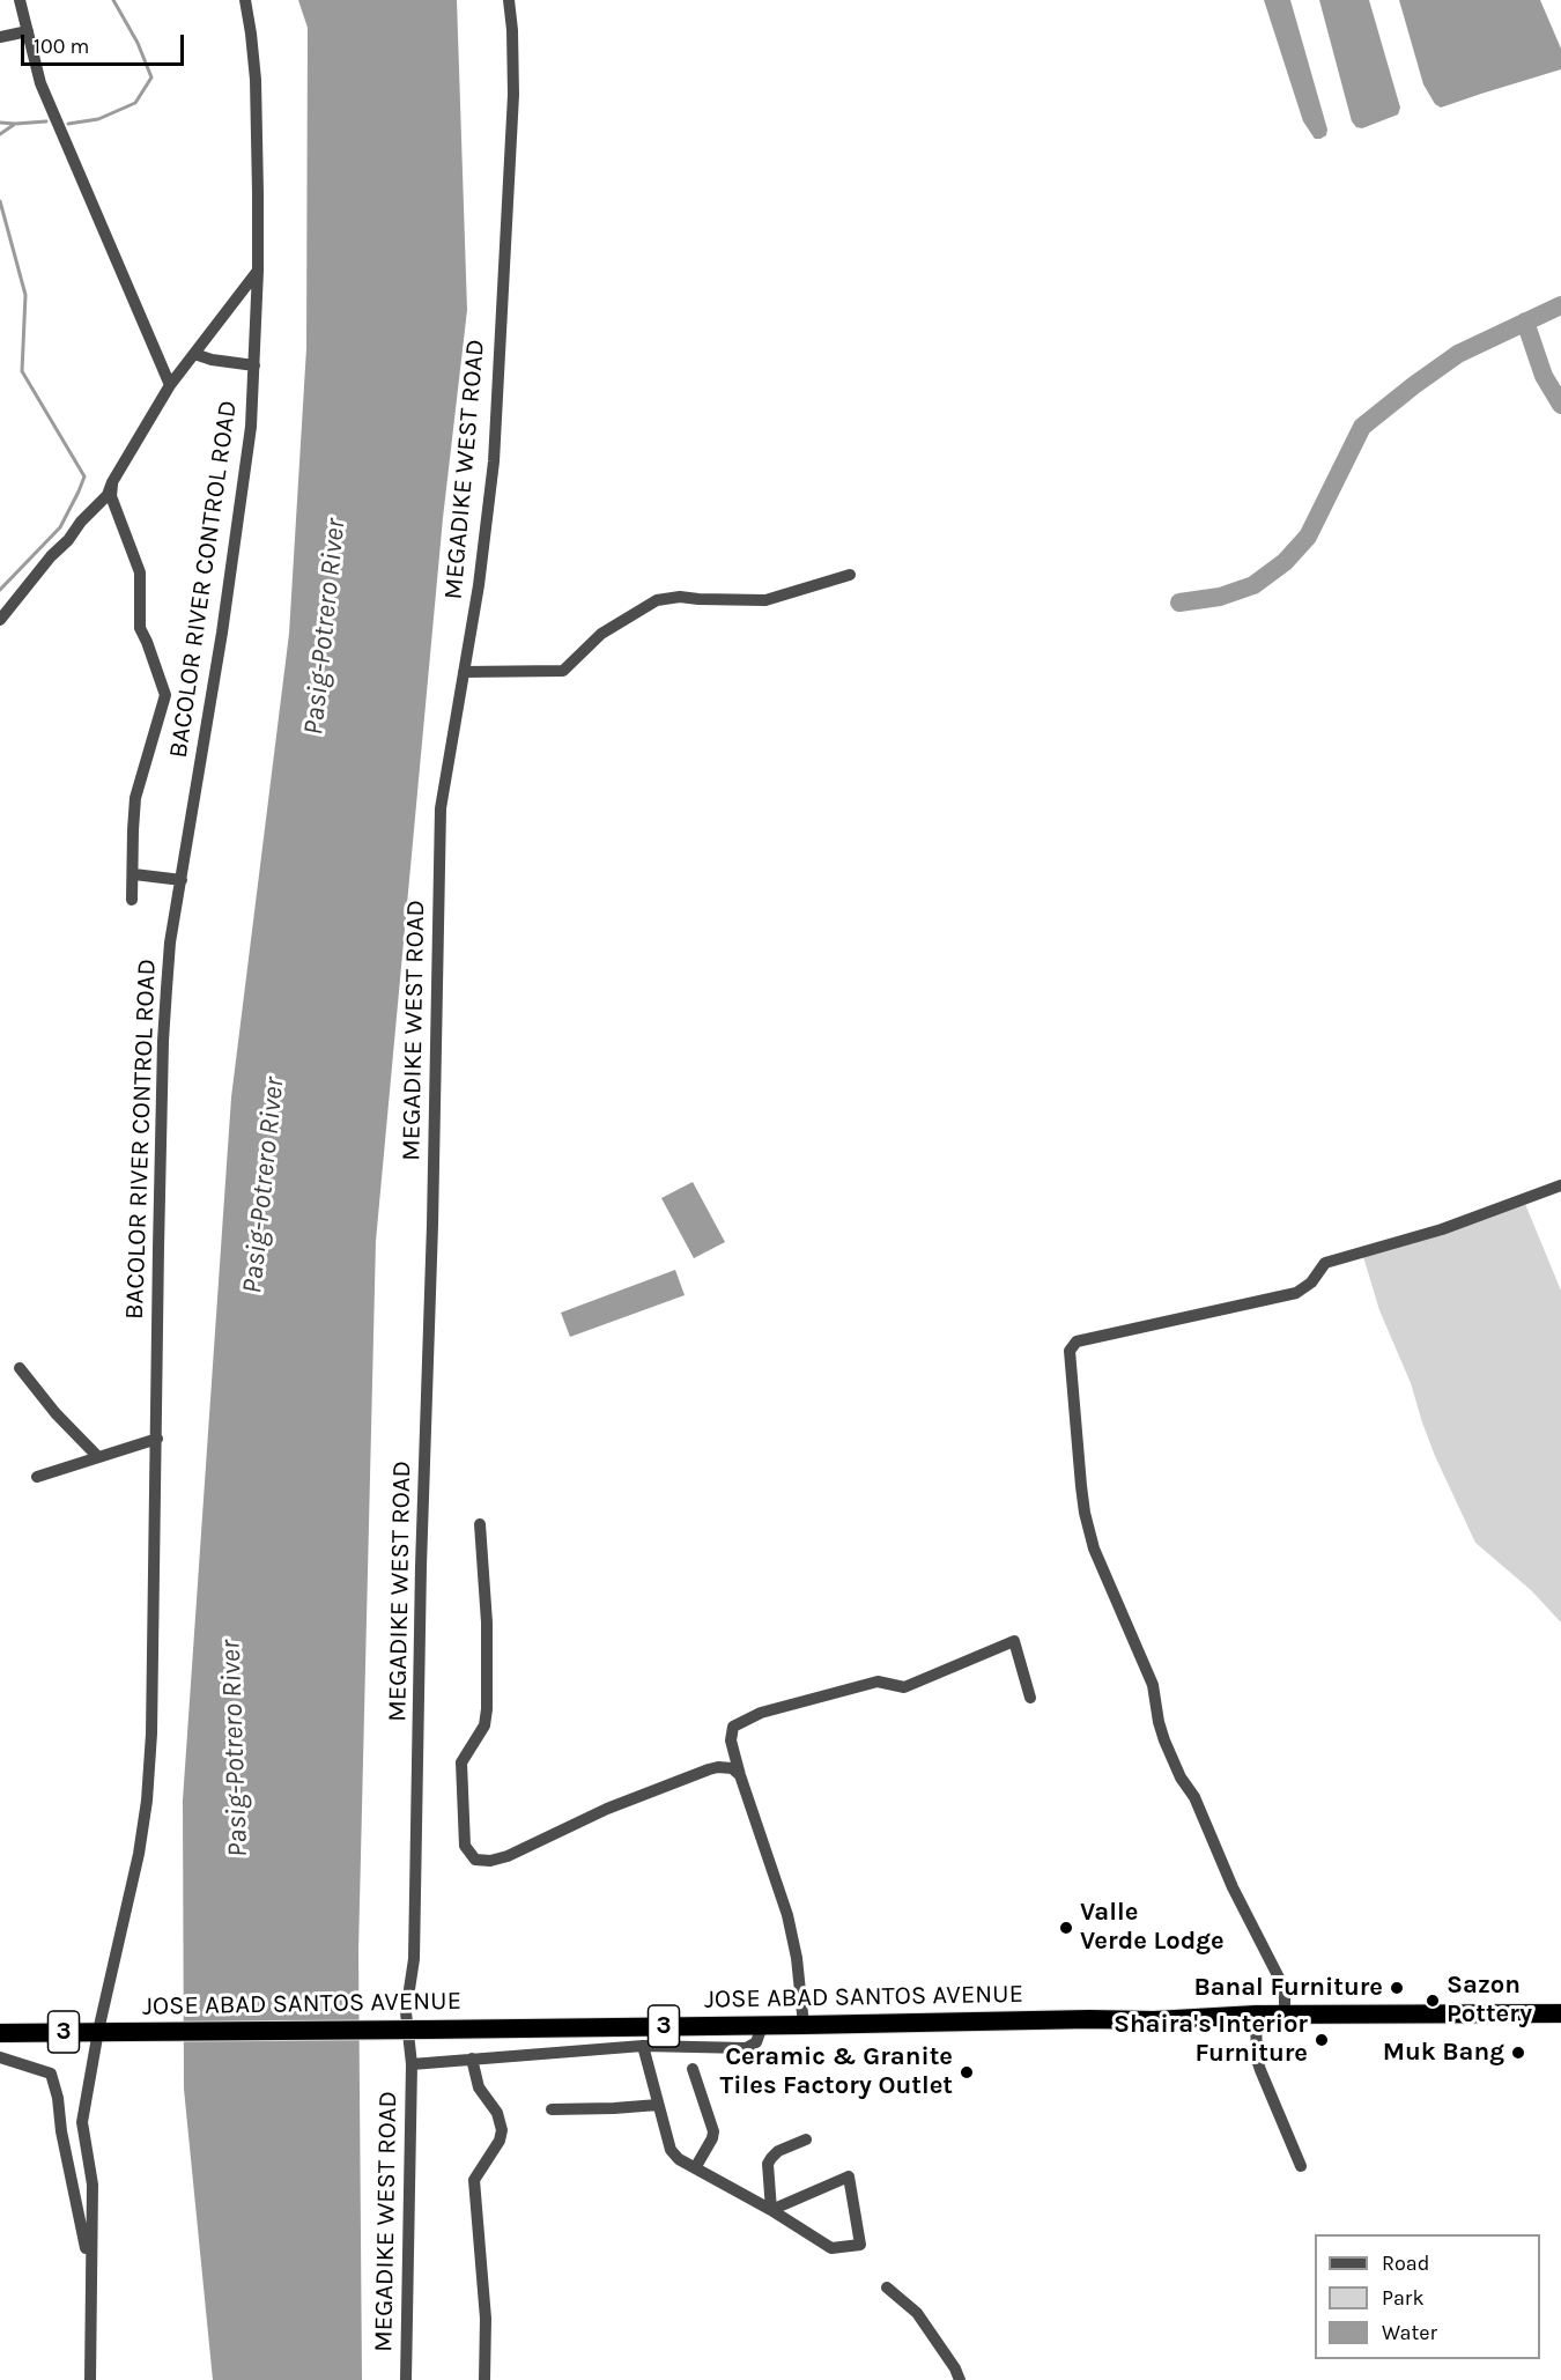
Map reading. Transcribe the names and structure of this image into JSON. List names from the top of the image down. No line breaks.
{"streets":{"highway":["JOSE ABAD SANTOS AVENUE","3"],"street":["MEGADIKE WEST ROAD","BACOLOR RIVER CONTROL ROAD"]},"crossings":[["MEGADIKE WEST ROAD","JOSE ABAD SANTOS AVENUE"],["BACOLOR RIVER CONTROL ROAD","JOSE ABAD SANTOS AVENUE"]],"water":["Pasig-Potrero River"],"places":["Valle Verde Lodge","Banal Furniture","Sazon Pottery","Shaira's Interior Furniture","Muk Bang","Ceramic & Granite Tiles Factory Outlet"],"legend":["Road","Park","Water"],"scale_bar":"100 m"}
